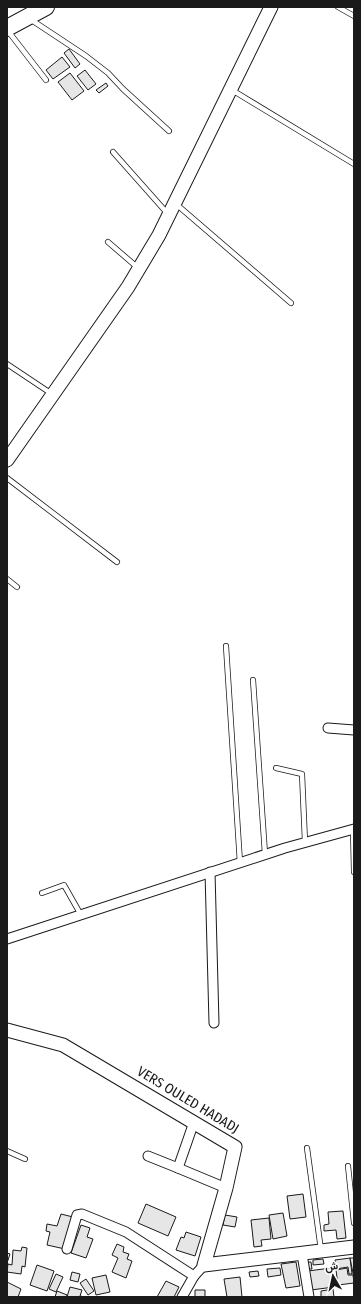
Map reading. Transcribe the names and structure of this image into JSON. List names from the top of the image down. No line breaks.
{"streets":{"street":["VERS OULED HADADJ"]},"north":"top"}
